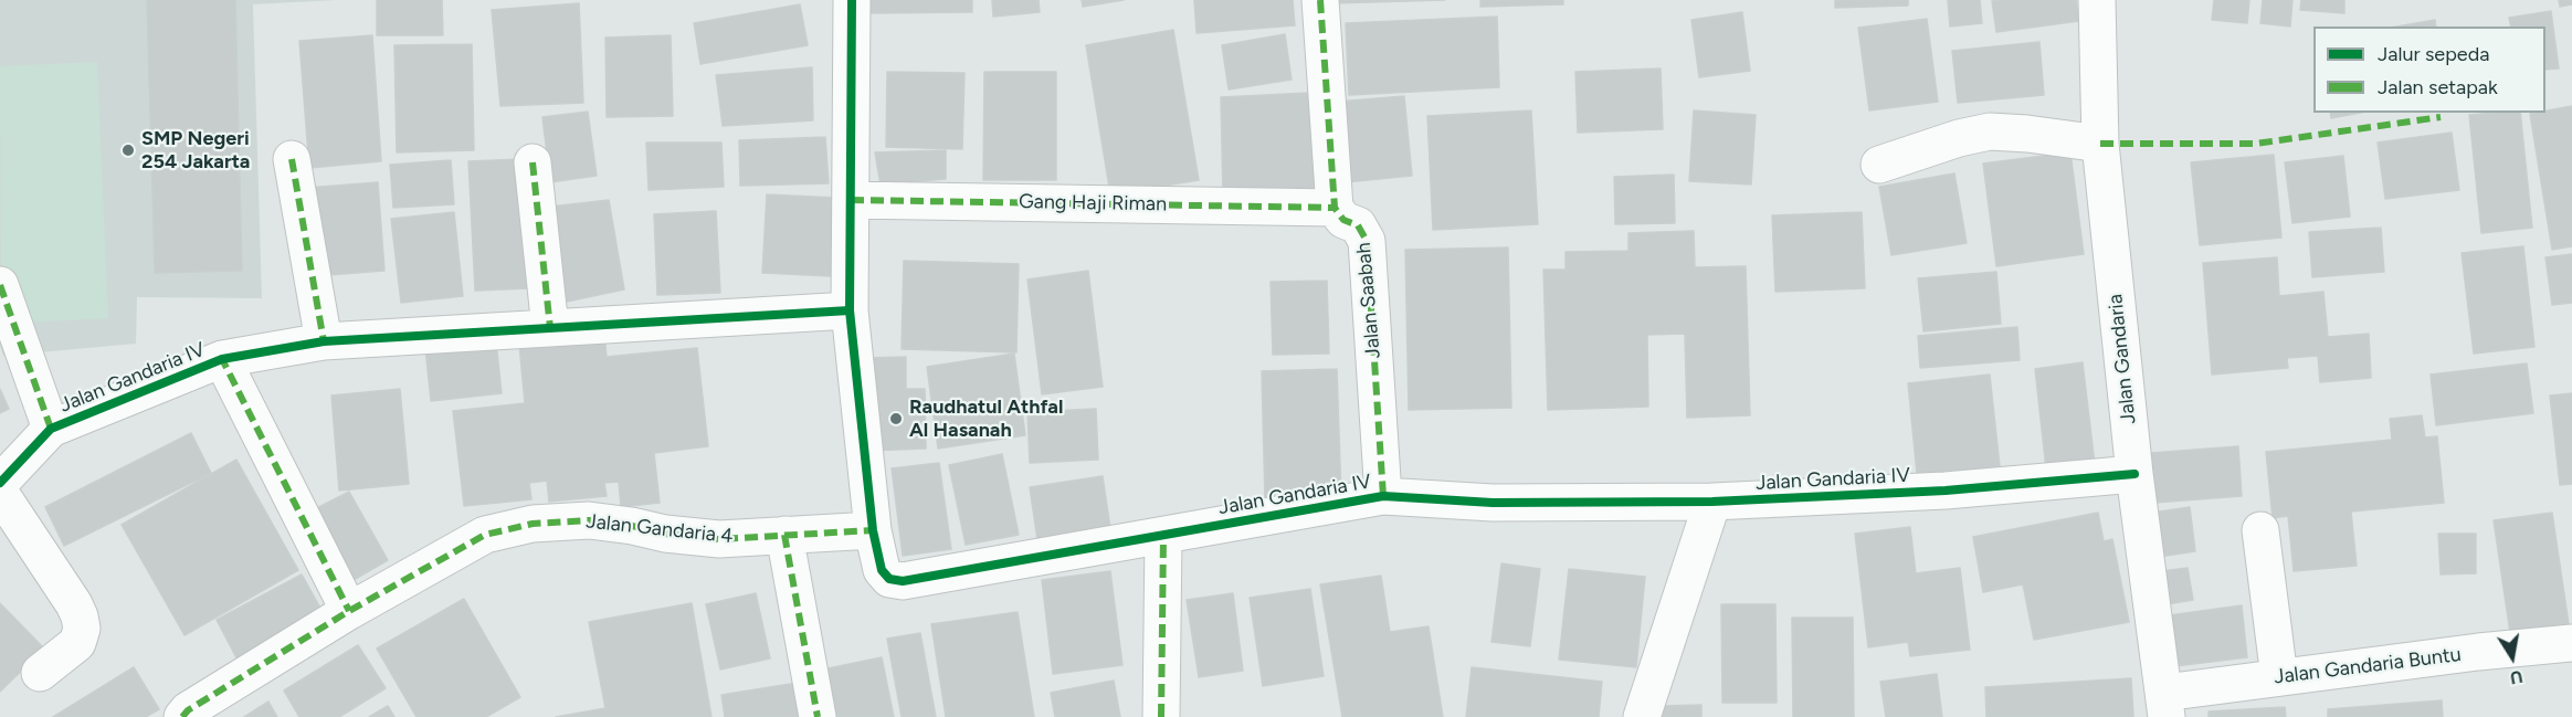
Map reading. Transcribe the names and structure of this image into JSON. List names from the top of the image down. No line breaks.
{"streets":{"street":["Gang Haji Riman","Jalan Saabah","Jalan Gandaria","Jalan Gandaria IV","Jalan Gandaria 4","Jalan Gandaria Buntu"]},"crossings":[["Gang Haji Riman","Jalan Saabah"],["Gang Haji Riman","Jalan Gandaria IV"],["Jalan Saabah","Jalan Gandaria IV"],["Jalan Gandaria","Jalan Gandaria IV"],["Jalan Gandaria","Jalan Gandaria Buntu"],["Jalan Gandaria IV","Jalan Gandaria 4"]],"places":["SMP Negeri 254 Jakarta","Raudhatul Athfal Al Hasanah"],"legend":["Jalur sepeda","Jalan setapak"],"north":"bottom"}
